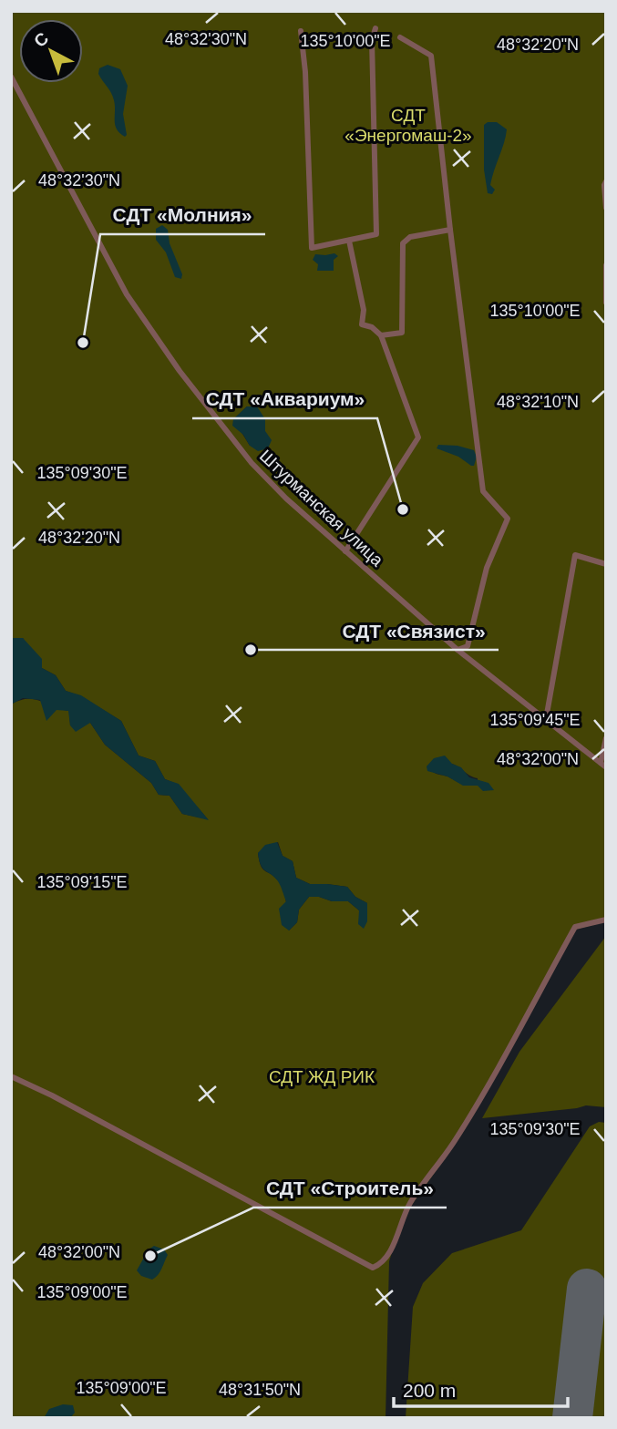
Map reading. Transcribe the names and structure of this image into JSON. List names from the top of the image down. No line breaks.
{"streets":{"street":["Штурманская улица"]},"parks":["СДТ «Энергомаш-2»","СДТ ЖД РИК"],"places":["СДТ «Молния»","СДТ «Аквариум»","СДТ «Связист»","СДТ «Строитель»"],"scale_bar":"200 m","north":"top left","coordinates":["48°32'30\"N","135°10'00\"E","48°32'20\"N","48°32'10\"N","135°09'30\"E","135°09'45\"E","48°32'00\"N","135°09'15\"E","135°09'00\"E","48°31'50\"N"]}
